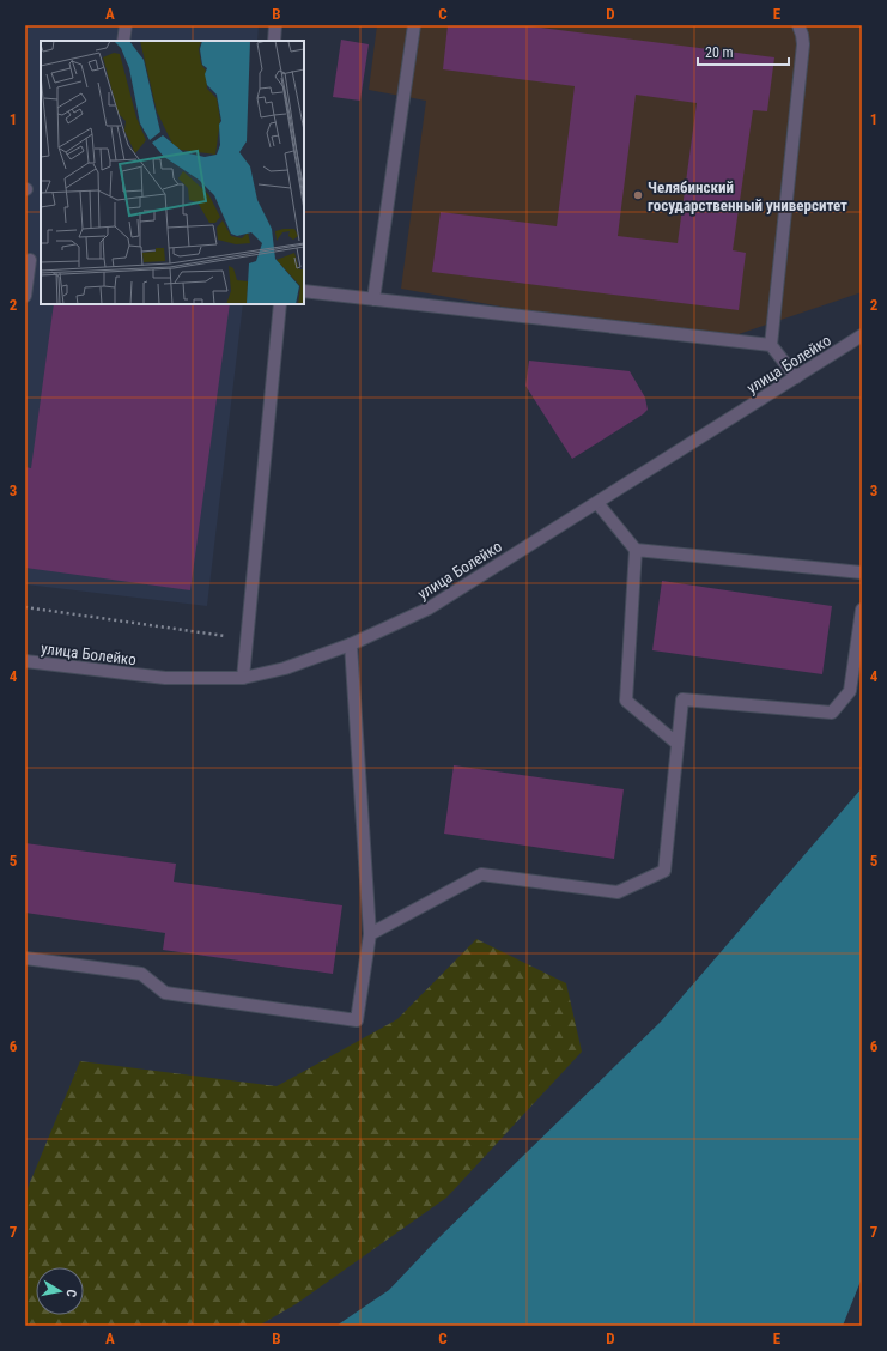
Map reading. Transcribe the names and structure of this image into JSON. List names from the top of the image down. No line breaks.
{"streets":{"street":["улица Болейко"]},"places":["Челябинский государственный университет"],"scale_bar":"20 m","north":"right","grid":{"columns":["A","B","C","D","E"],"rows":["1","2","3","4","5","6","7"]}}
